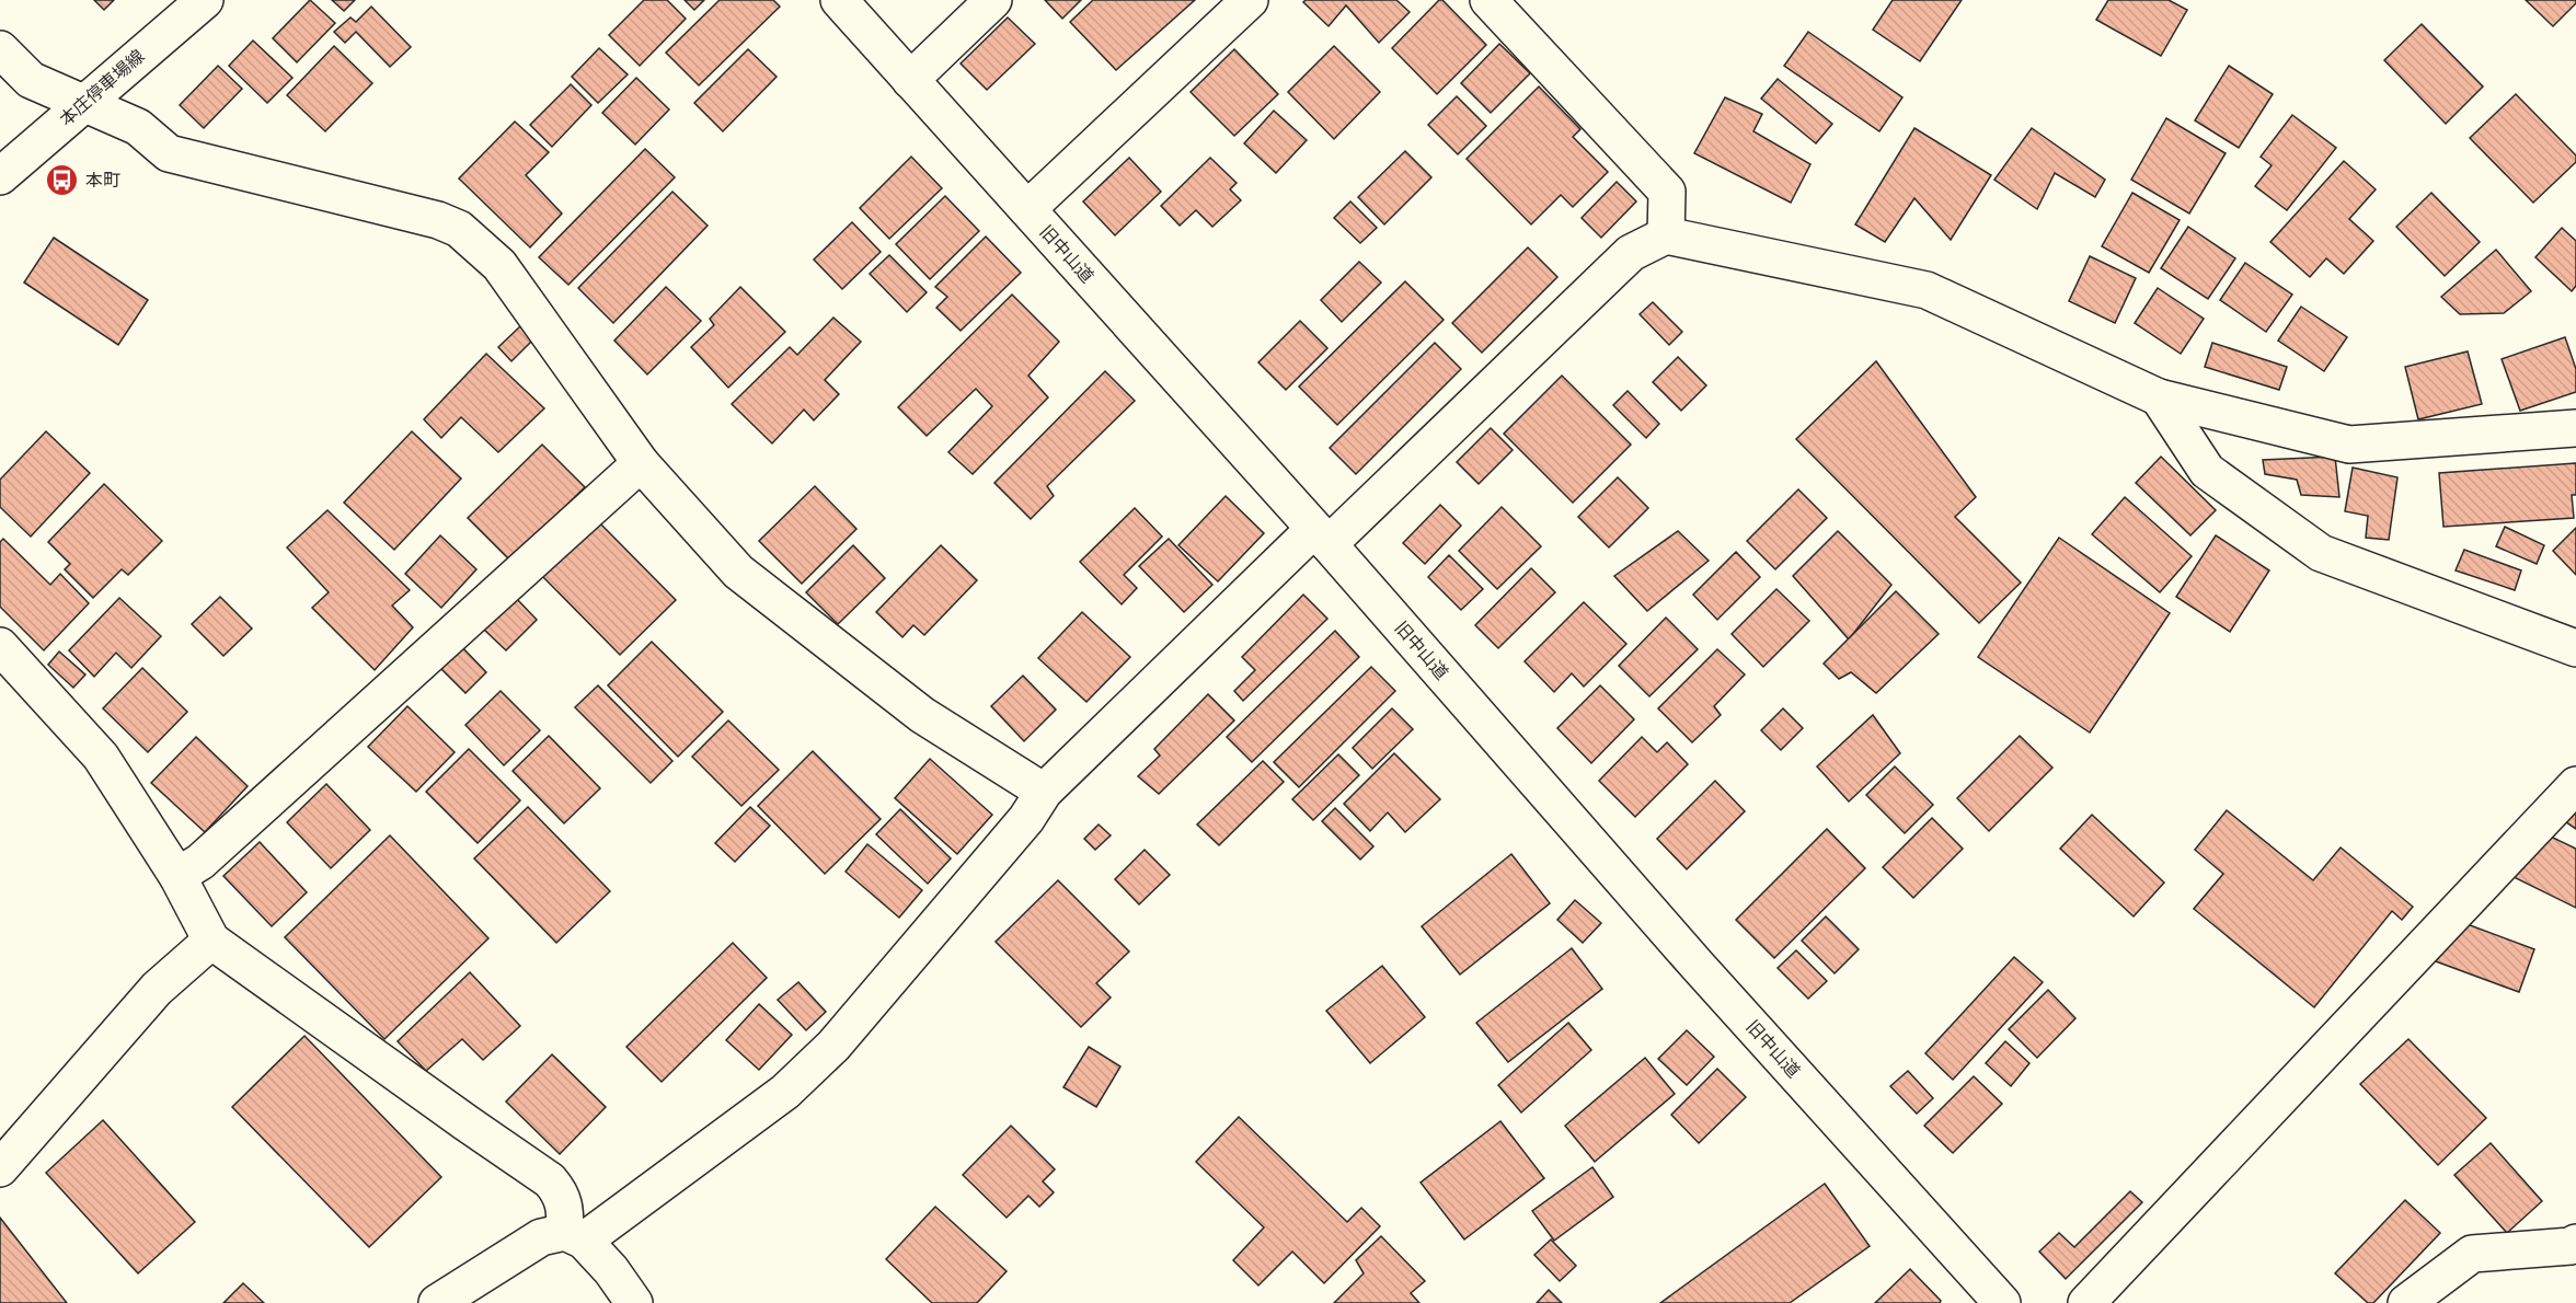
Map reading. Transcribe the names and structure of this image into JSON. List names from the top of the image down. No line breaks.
{"streets":{"street":["本庄停車場線","旧中山道"]},"places":{"bus stop":["本町"]}}
